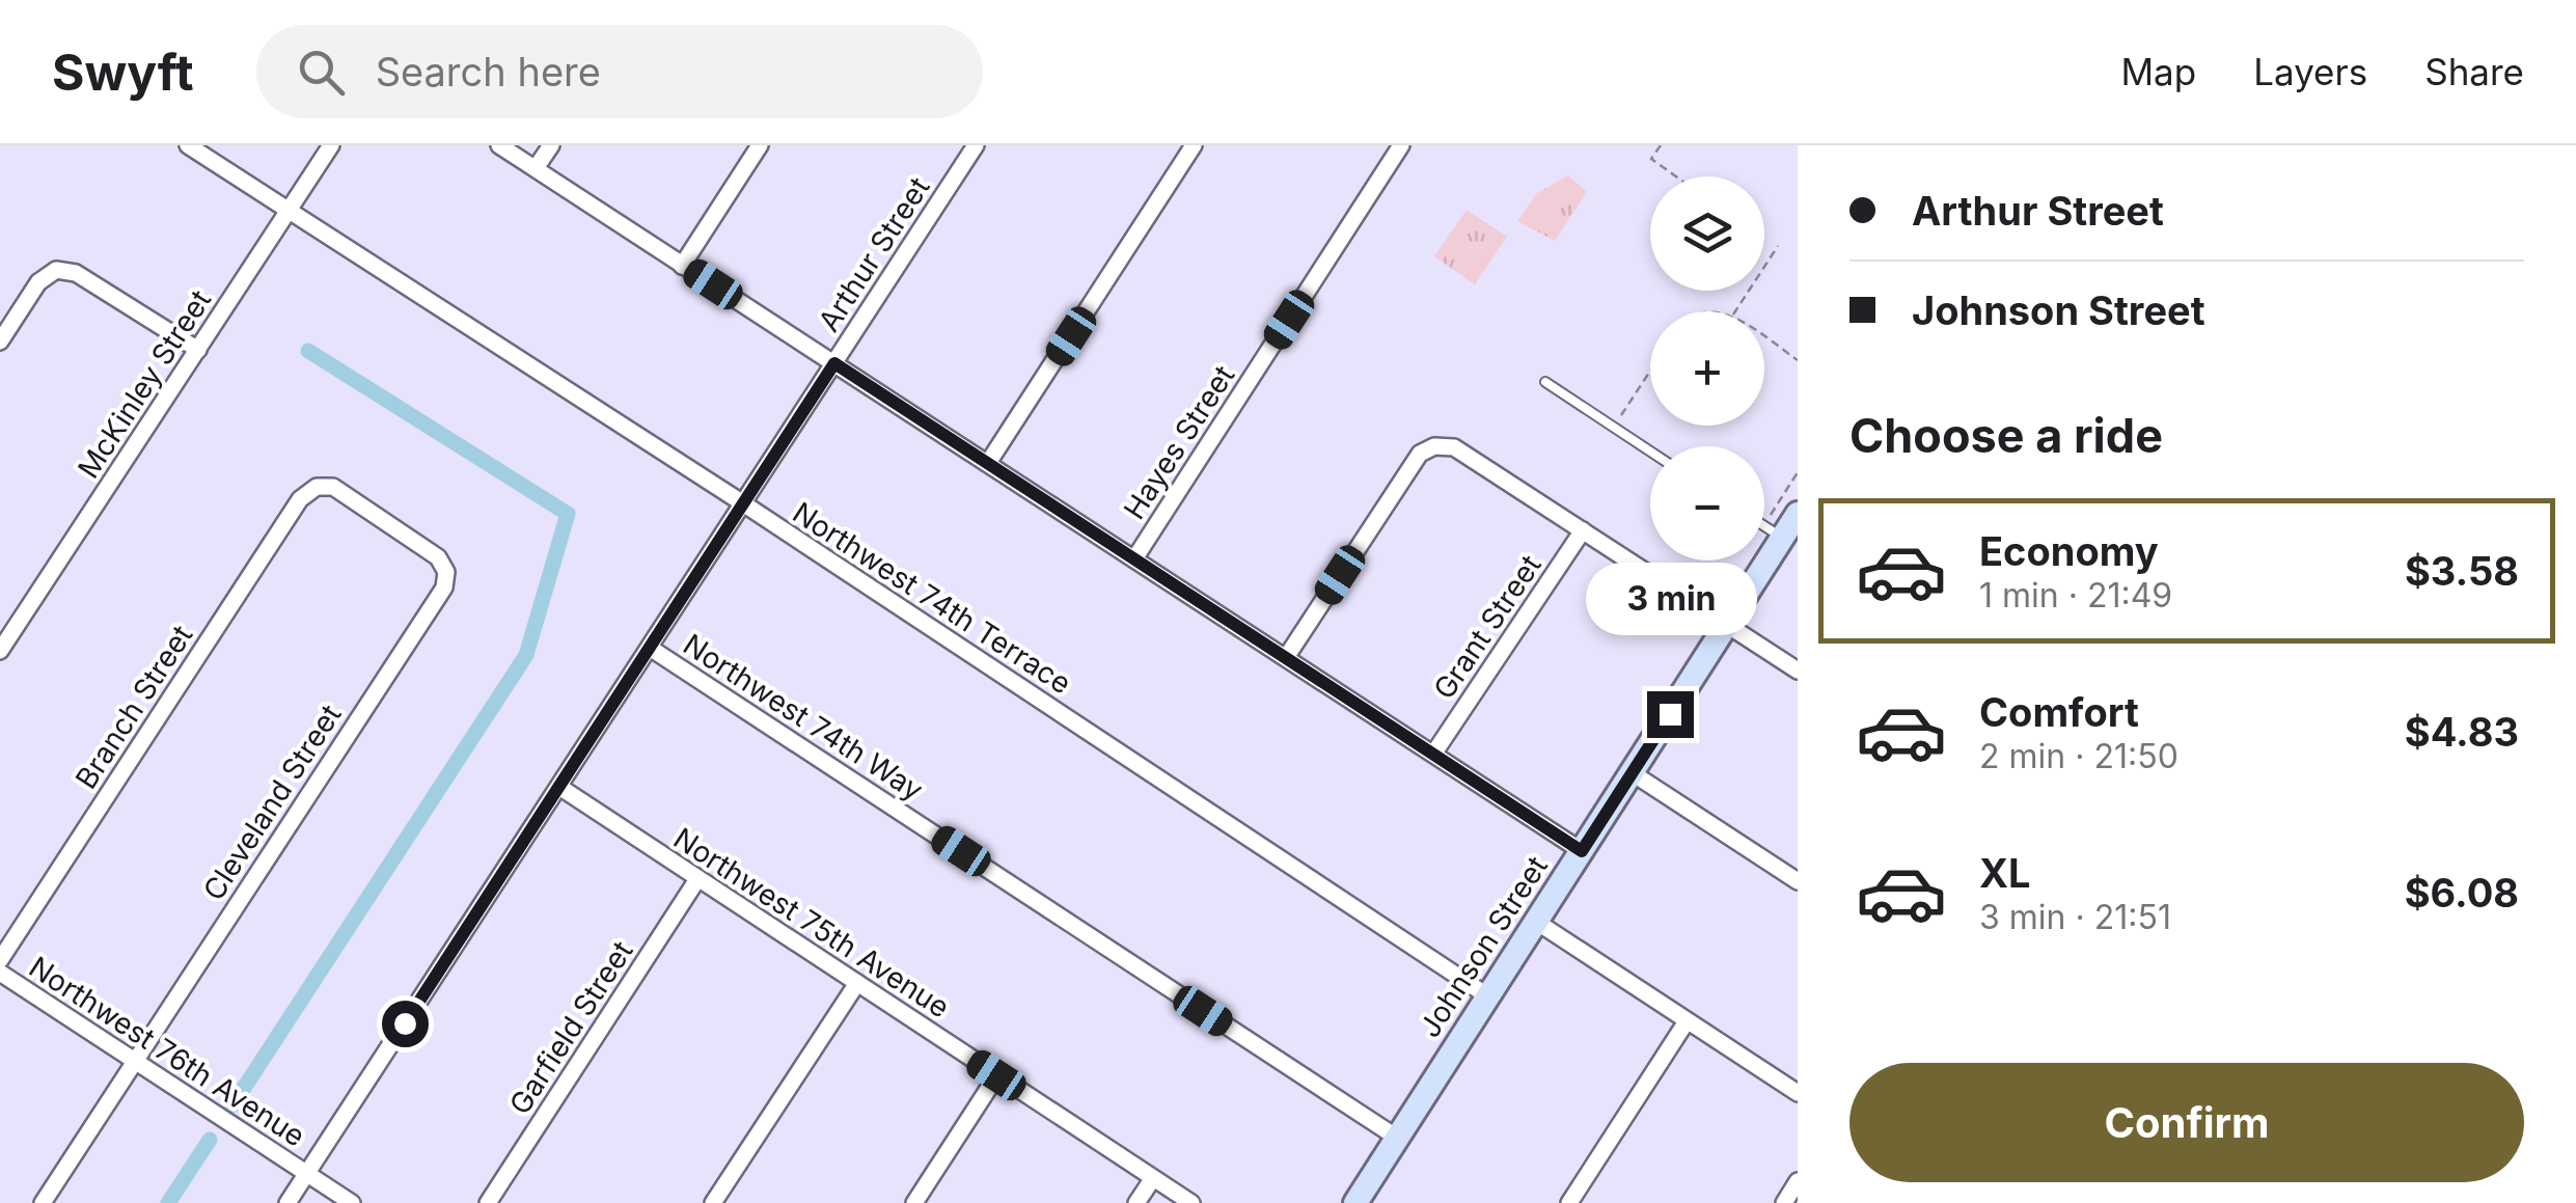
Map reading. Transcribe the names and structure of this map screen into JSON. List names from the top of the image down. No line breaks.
{"streets":{"street":["Arthur Street","McKinley Street","Hayes Street","Northwest 74th Terrace","Grant Street","Branch Street","Northwest 74th Way","Cleveland Street","Northwest 75th Avenue","Johnson Street","Garfield Street","Northwest 76th Avenue"]},"crossings":[["Arthur Street","Northwest 74th Terrace"],["Arthur Street","Northwest 74th Way"],["Arthur Street","Northwest 75th Avenue"],["Arthur Street","Northwest 76th Avenue"],["McKinley Street","Northwest 74th Terrace"],["Northwest 74th Terrace","Johnson Street"],["Branch Street","Cleveland Street"],["Northwest 74th Way","Johnson Street"],["Cleveland Street","Northwest 76th Avenue"],["Northwest 75th Avenue","Garfield Street"]],"page":{"header":"Swyft","search":"Search here","nav":["Map","Layers","Share"],"banner":["Arthur Street","Johnson Street"],"map_buttons":["+","−"],"heading":"Choose a ride","list":[{"name":"Economy","note":"1 min · 21:49","value":"$3.58"},{"name":"Comfort","note":"2 min · 21:50","value":"$4.83"},{"name":"XL","note":"3 min · 21:51","value":"$6.08"}],"bubble":"3 min","buttons":"Confirm"}}
